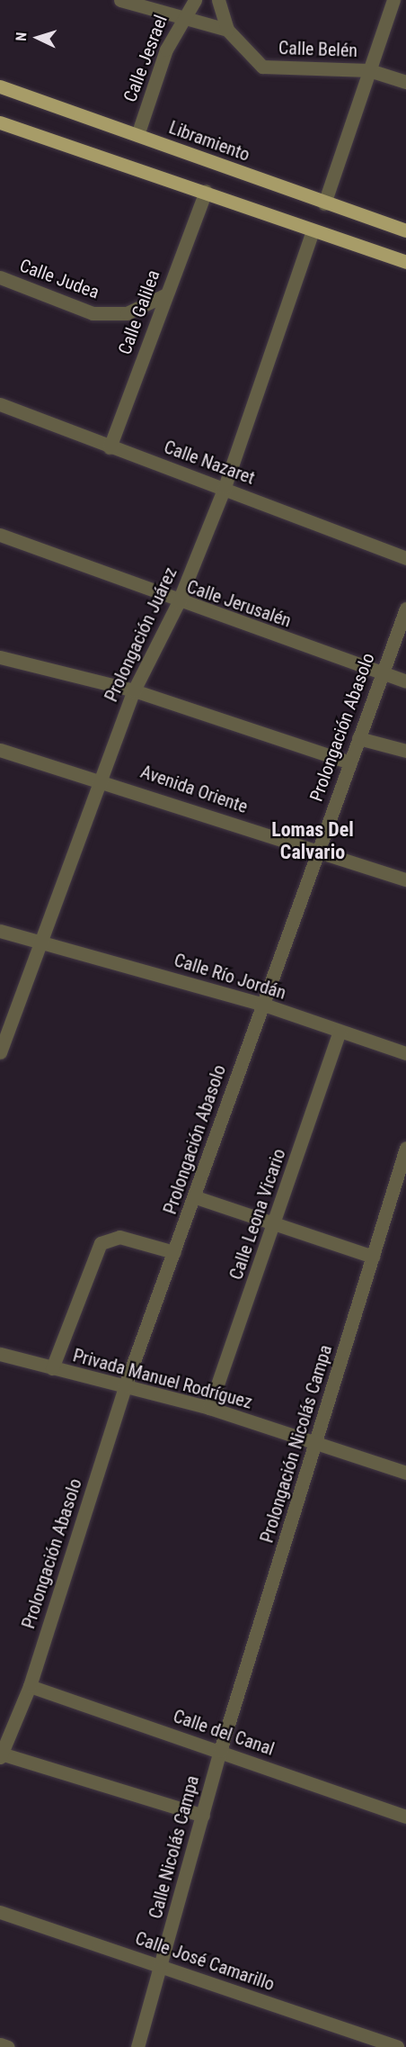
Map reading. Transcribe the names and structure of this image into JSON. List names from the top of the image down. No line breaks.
{"streets":{"main road":["Libramiento"],"street":["Calle Belén","Calle Jesrael","Calle Judea","Calle Galilea","Calle Nazaret","Calle Jerusalén","Prolongación Juárez","Prolongación Abasolo","Avenida Oriente","Calle Río Jordán","Calle Leona Vicario","Privada Manuel Rodríguez","Prolongación Nicolás Campa","Calle del Canal","Calle Nicolás Campa","Calle José Camarillo"]},"crossings":[["Calle Jesrael","Libramiento"],["Calle Judea","Calle Galilea"],["Calle Galilea","Calle Nazaret"],["Calle Nazaret","Prolongación Juárez"],["Calle Jerusalén","Prolongación Juárez"],["Calle Jerusalén","Prolongación Abasolo"],["Prolongación Juárez","Avenida Oriente"],["Prolongación Juárez","Calle Río Jordán"],["Prolongación Abasolo","Avenida Oriente"],["Prolongación Abasolo","Calle Río Jordán"],["Prolongación Abasolo","Privada Manuel Rodríguez"],["Prolongación Abasolo","Calle del Canal"],["Calle Río Jordán","Calle Leona Vicario"],["Calle Leona Vicario","Privada Manuel Rodríguez"],["Privada Manuel Rodríguez","Prolongación Nicolás Campa"],["Prolongación Nicolás Campa","Calle del Canal"],["Prolongación Nicolás Campa","Calle Nicolás Campa"],["Calle del Canal","Calle Nicolás Campa"],["Calle Nicolás Campa","Calle José Camarillo"]],"districts":["Lomas Del Calvario"],"north":"left"}
